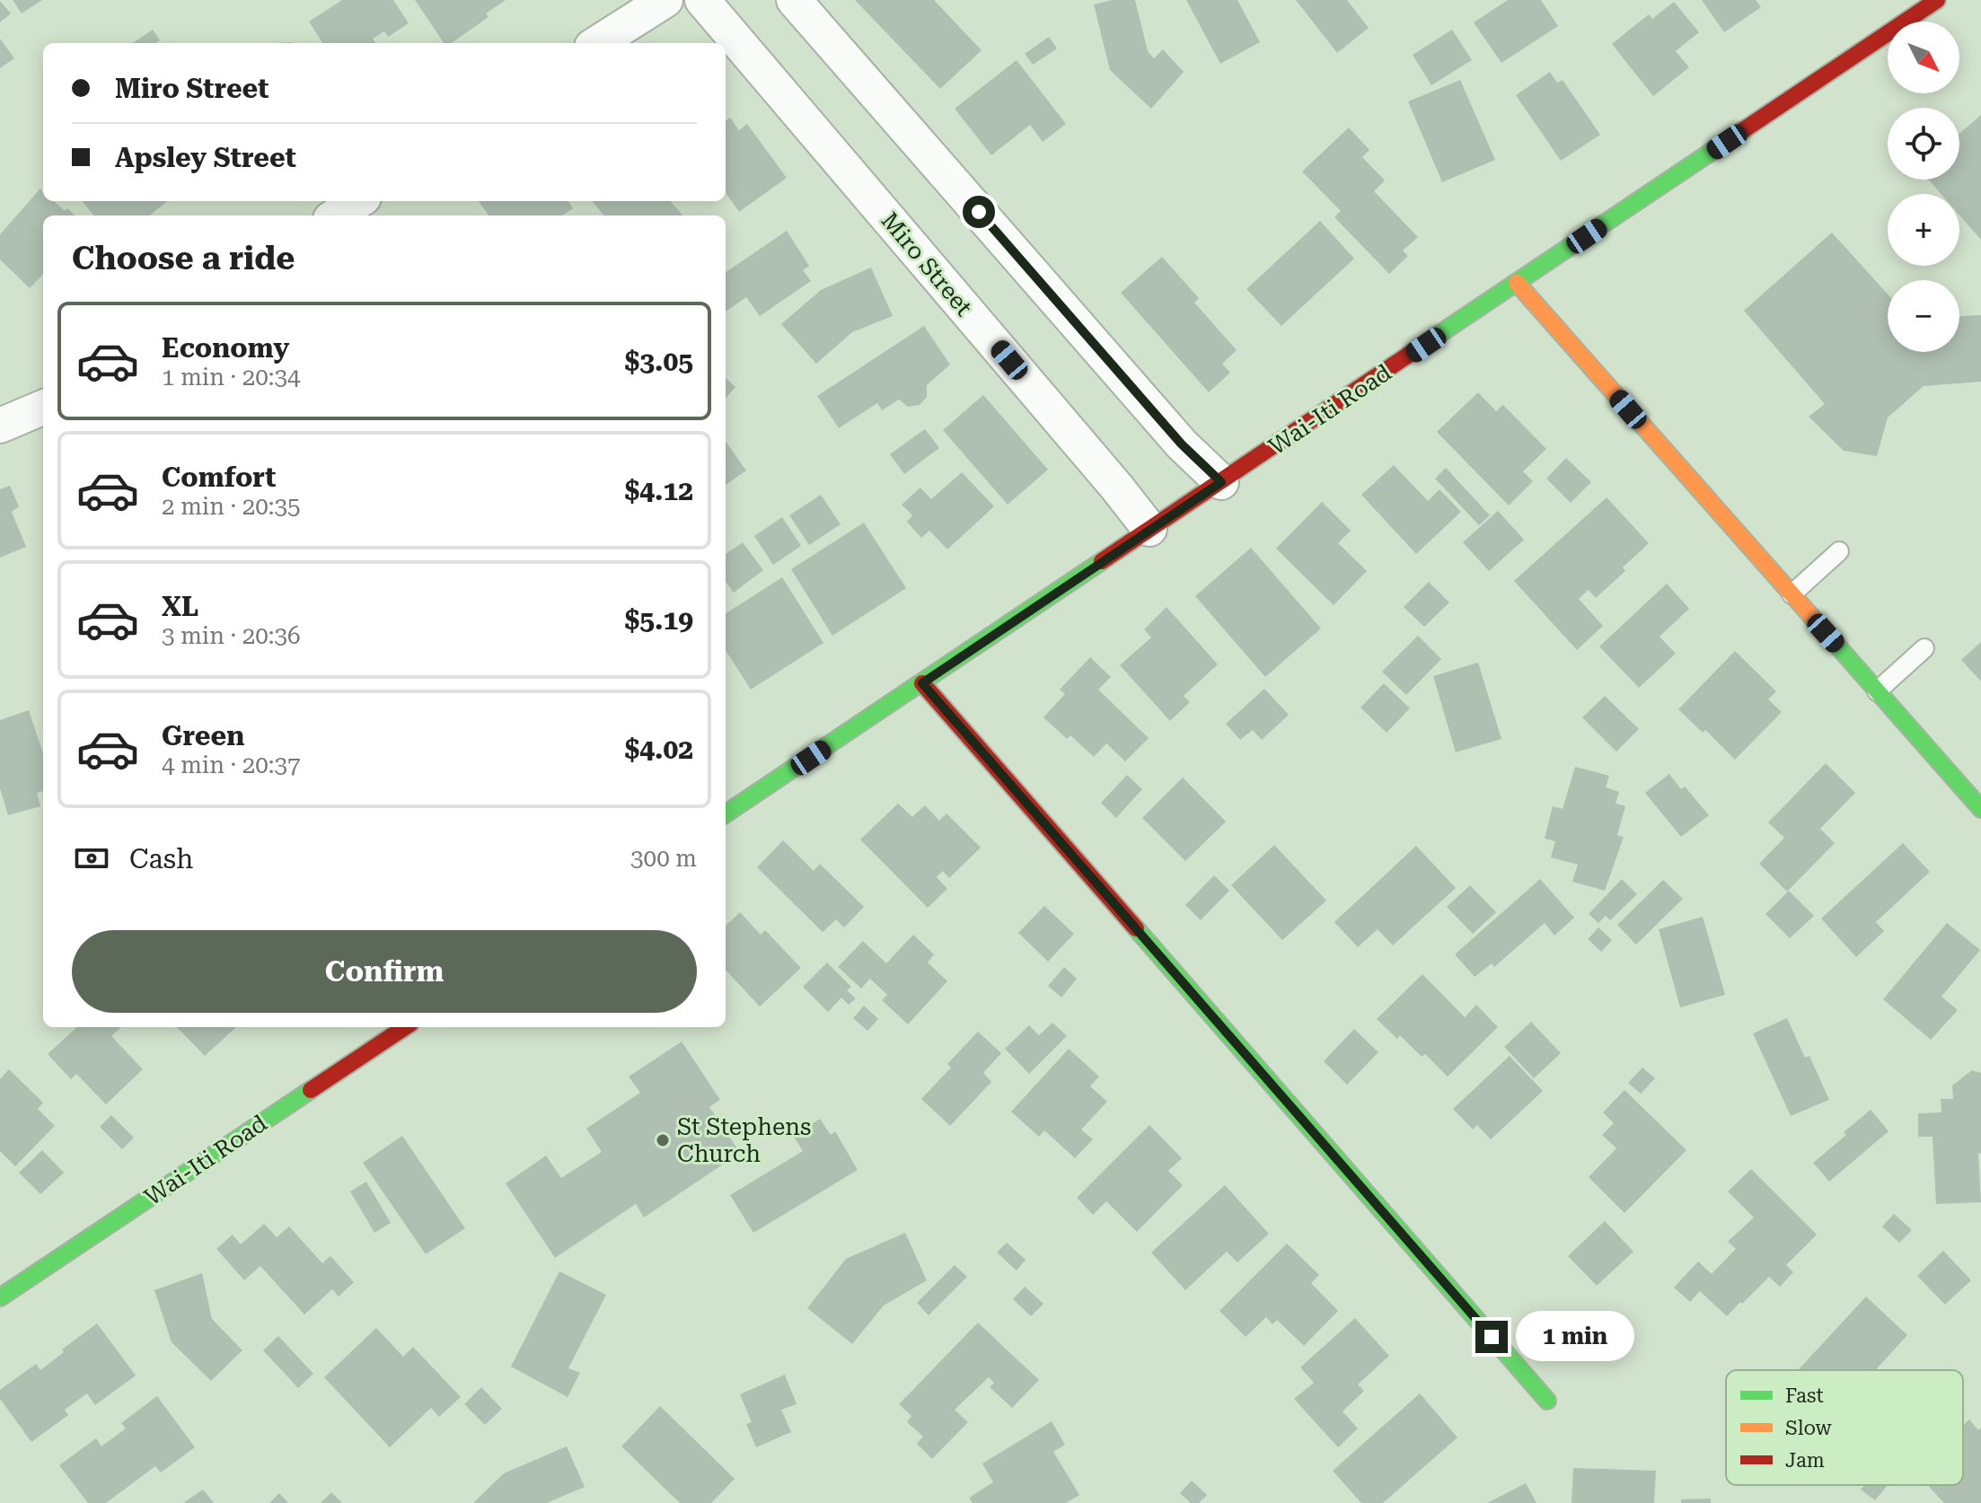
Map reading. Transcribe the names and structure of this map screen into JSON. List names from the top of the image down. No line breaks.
{"streets":{"street":["Miro Street","Wai-Iti Road"]},"crossings":[["Miro Street","Wai-Iti Road"]],"places":["St Stephens Church"],"legend":["Fast","Slow","Jam"],"north":"bottom right","page":{"map_buttons":["+","−"],"banner":["Miro Street","Apsley Street"],"heading":"Choose a ride","list":[{"name":"Economy","note":"1 min · 20:34","value":"$3.05"},{"name":"Comfort","note":"2 min · 20:35","value":"$4.12"},{"name":"XL","note":"3 min · 20:36","value":"$5.19"},{"name":"Green","note":"4 min · 20:37","value":"$4.02"}],"pay":["Cash","300 m"],"buttons":"Confirm","bubble":"1 min"}}
